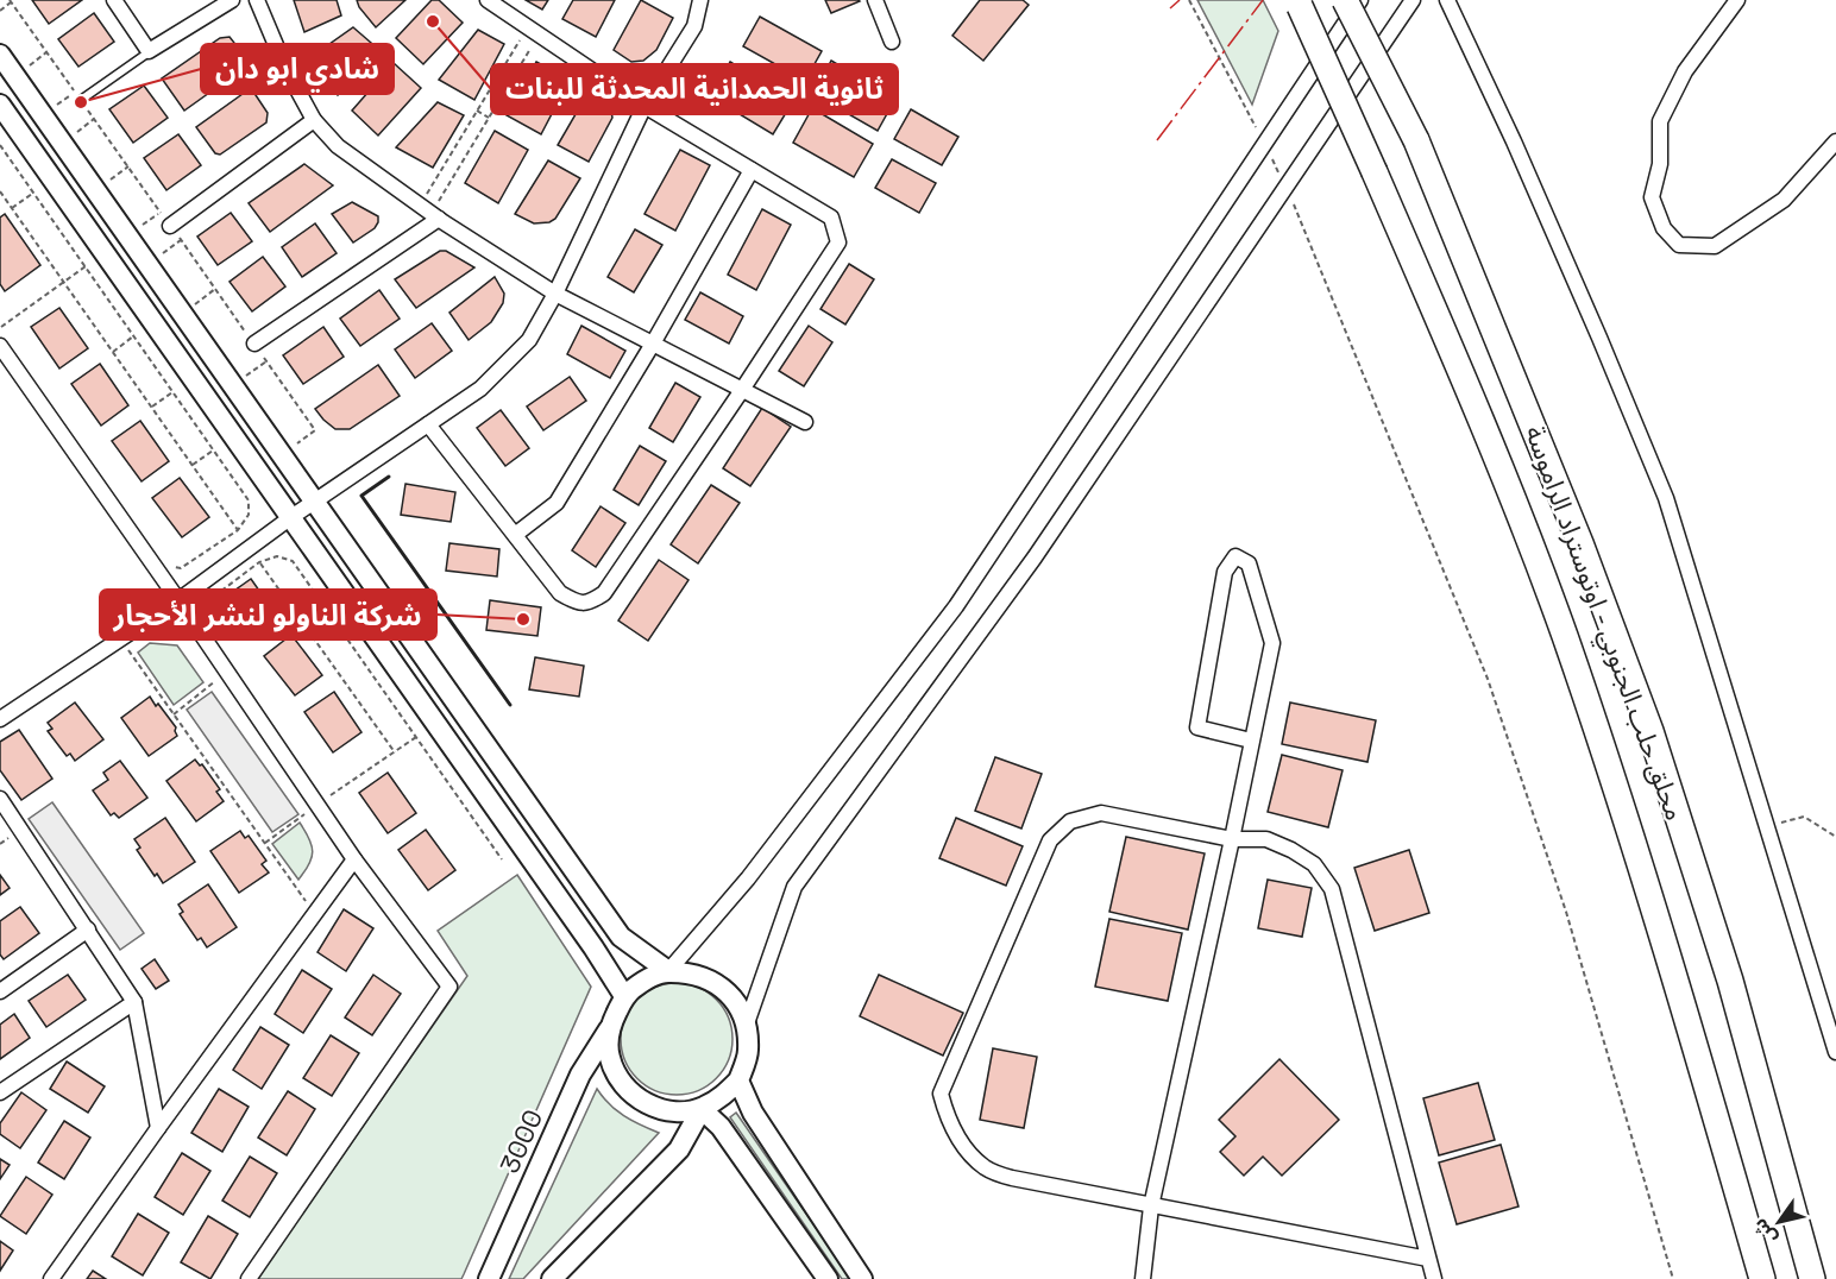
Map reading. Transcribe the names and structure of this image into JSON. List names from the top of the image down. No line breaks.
{"streets":{"highway":["محلق حلب الجنوبي - اوتوستراد الراموسة"],"street":["3000"]},"places":["ثانوية الحمدانية المحدثة للبنات","شادي ابو دان","شركة الناولو لنشر الأحجار"],"north":"bottom left"}
